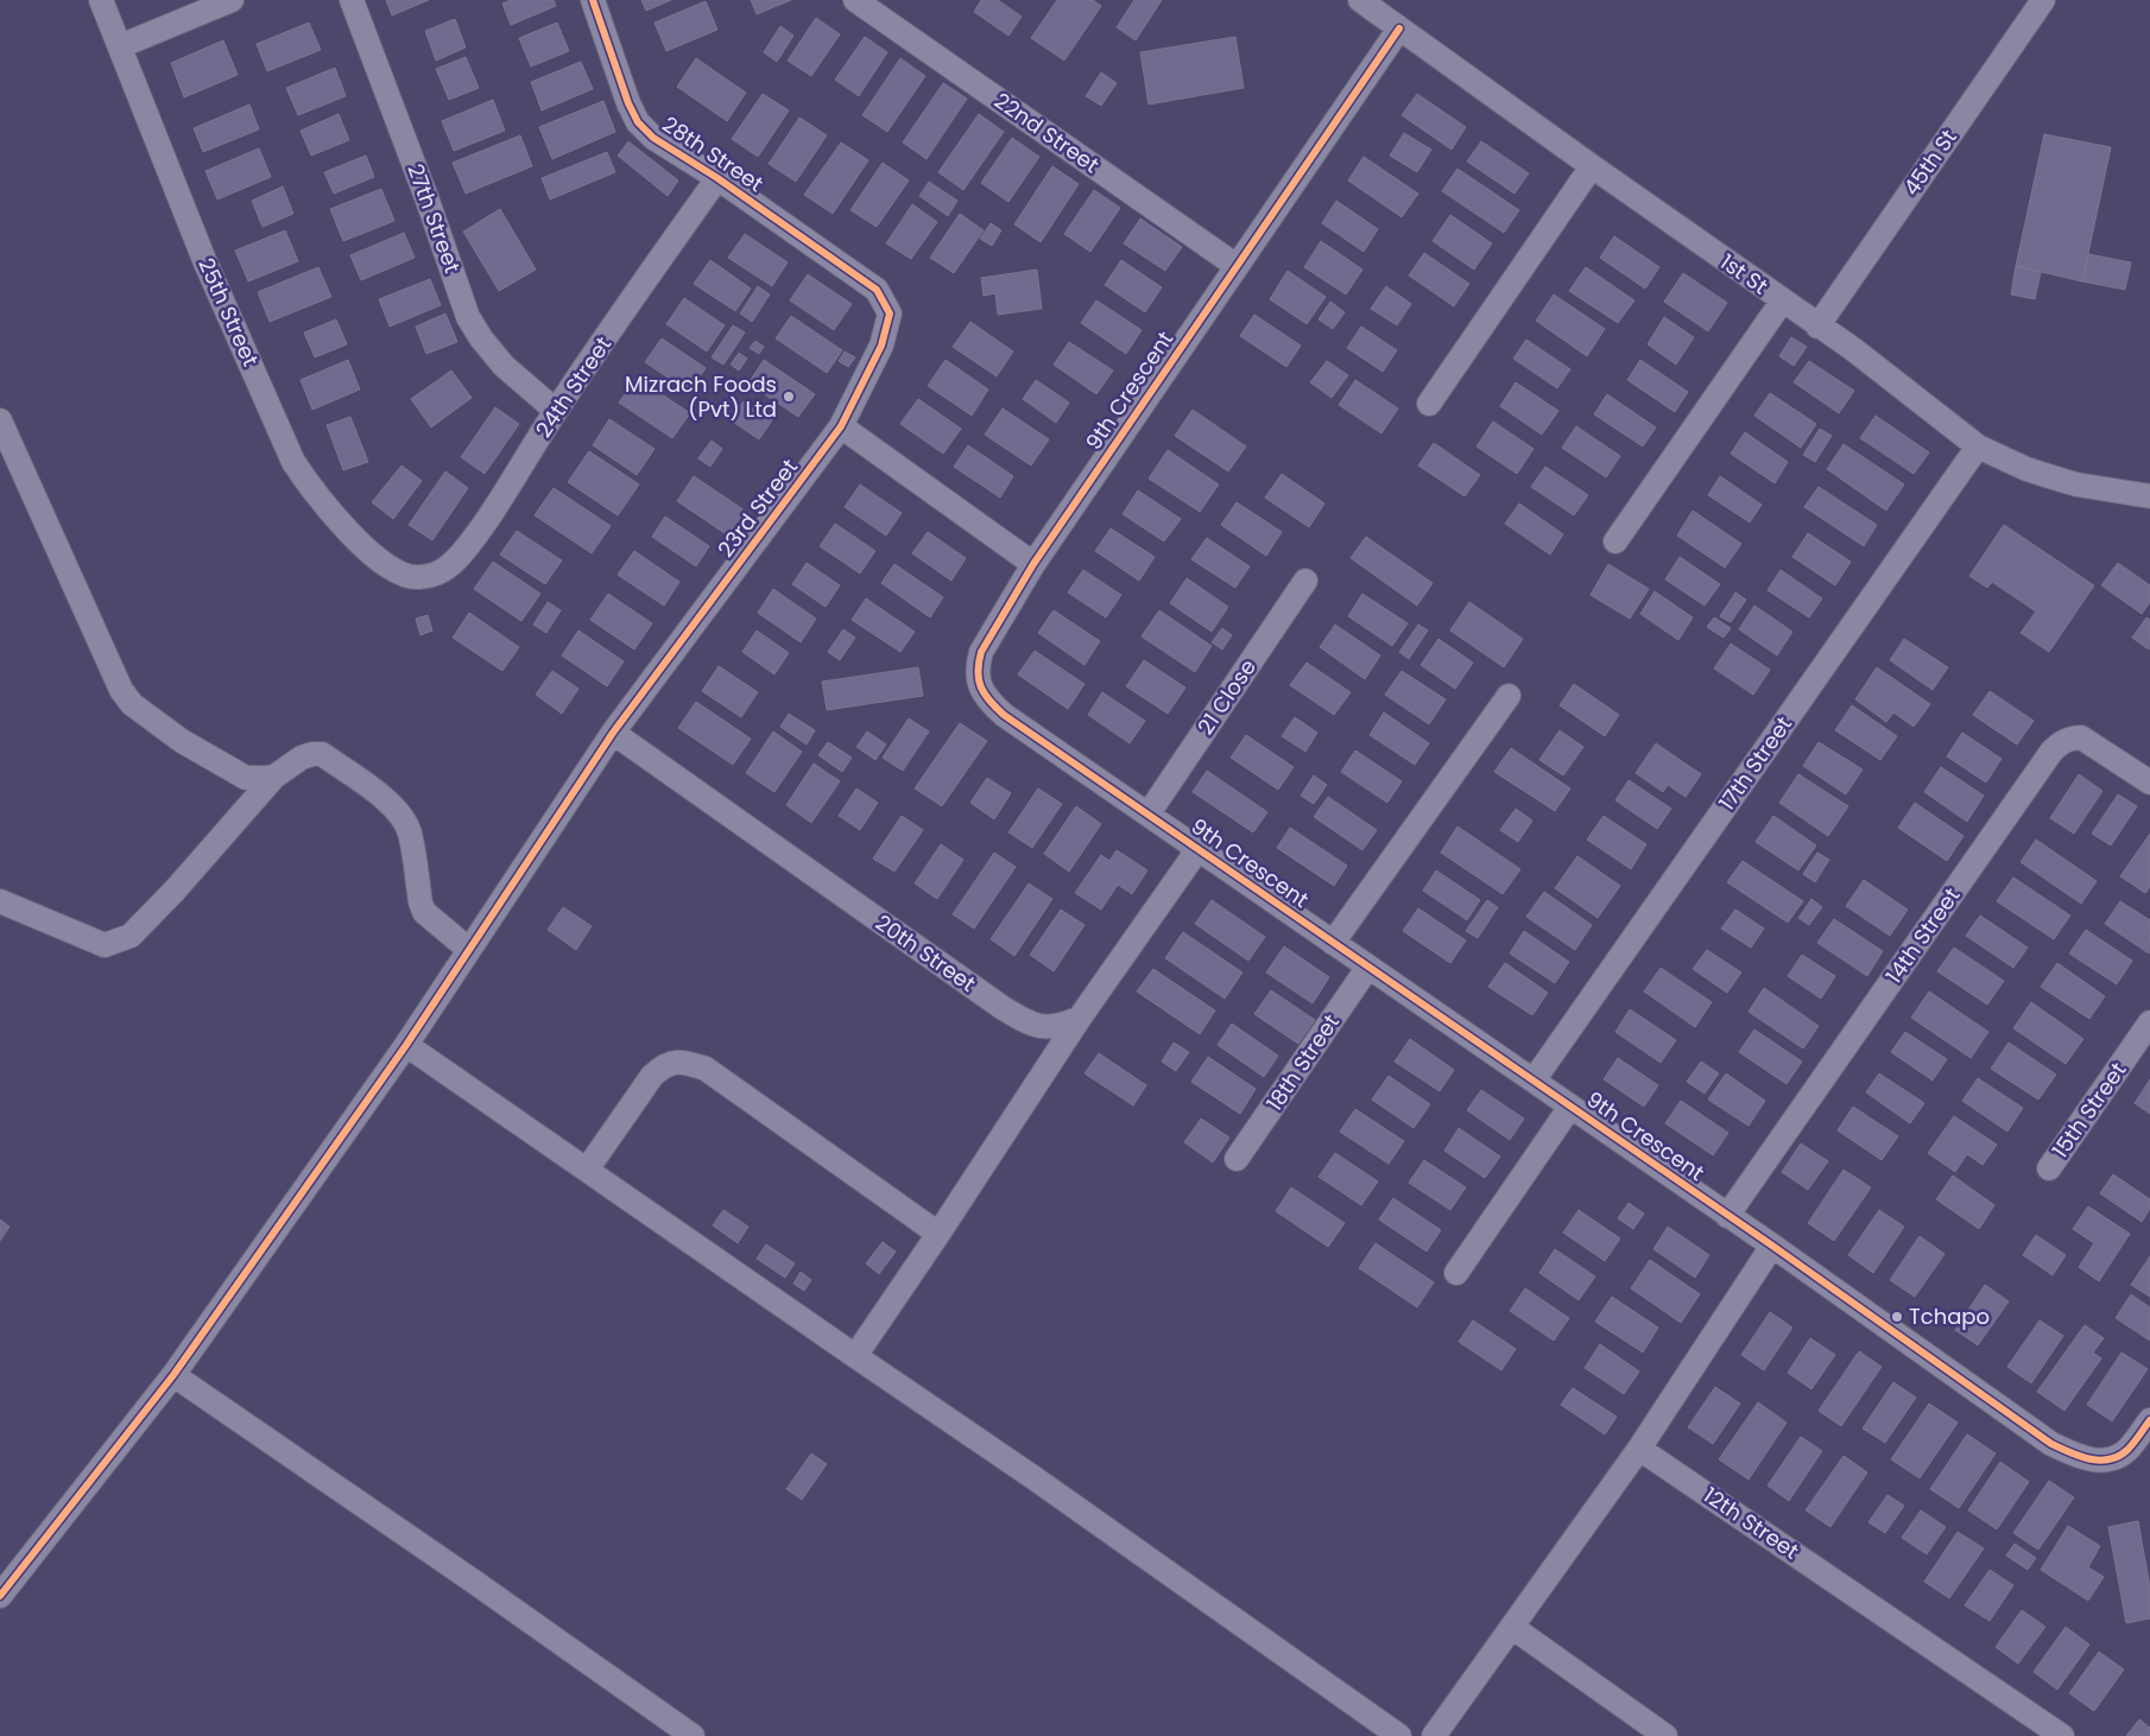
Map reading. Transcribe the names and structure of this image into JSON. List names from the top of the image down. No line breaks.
{"streets":{"street":["22nd Street","28th Street","45th St","27th Street","1st St","25th Street","24th Street","9th Crescent","23rd Street","21 Close","17th Street","14th Street","20th Street","18th Street","15th Street","12th Street"]},"crossings":[["22nd Street","9th Crescent"],["28th Street","24th Street"],["28th Street","23rd Street"],["45th St","1st St"],["27th Street","24th Street"],["1st St","9th Crescent"],["1st St","17th Street"],["25th Street","24th Street"],["9th Crescent","21 Close"],["9th Crescent","17th Street"],["9th Crescent","14th Street"],["9th Crescent","18th Street"],["23rd Street","20th Street"]],"places":["Mizrach Foods (Pvt) Ltd","Tchapo"]}
